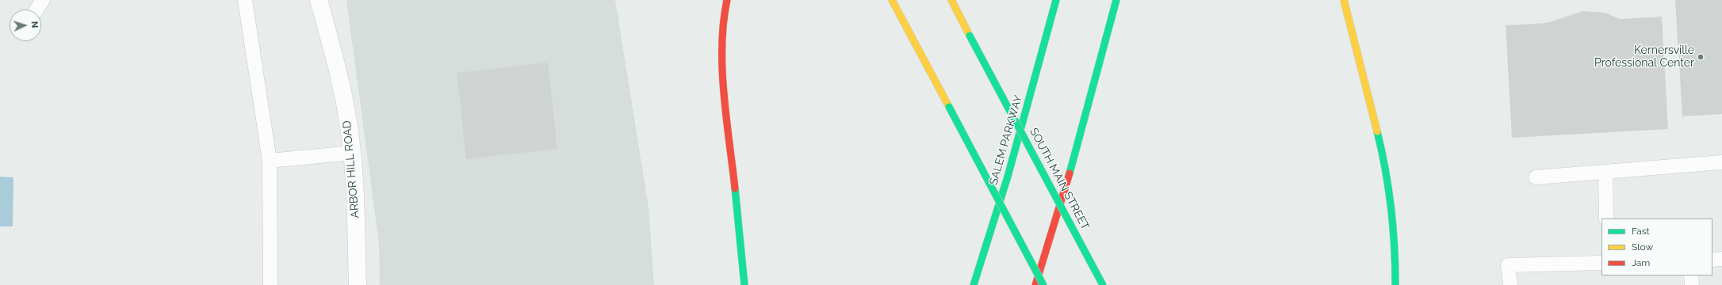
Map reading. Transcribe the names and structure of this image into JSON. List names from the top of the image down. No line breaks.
{"streets":{"main road":["SALEM PARKWAY","SOUTH MAIN STREET"],"street":["ARBOR HILL ROAD"]},"places":["Kernersville Professional Center"],"legend":["Fast","Slow","Jam"],"north":"right"}
